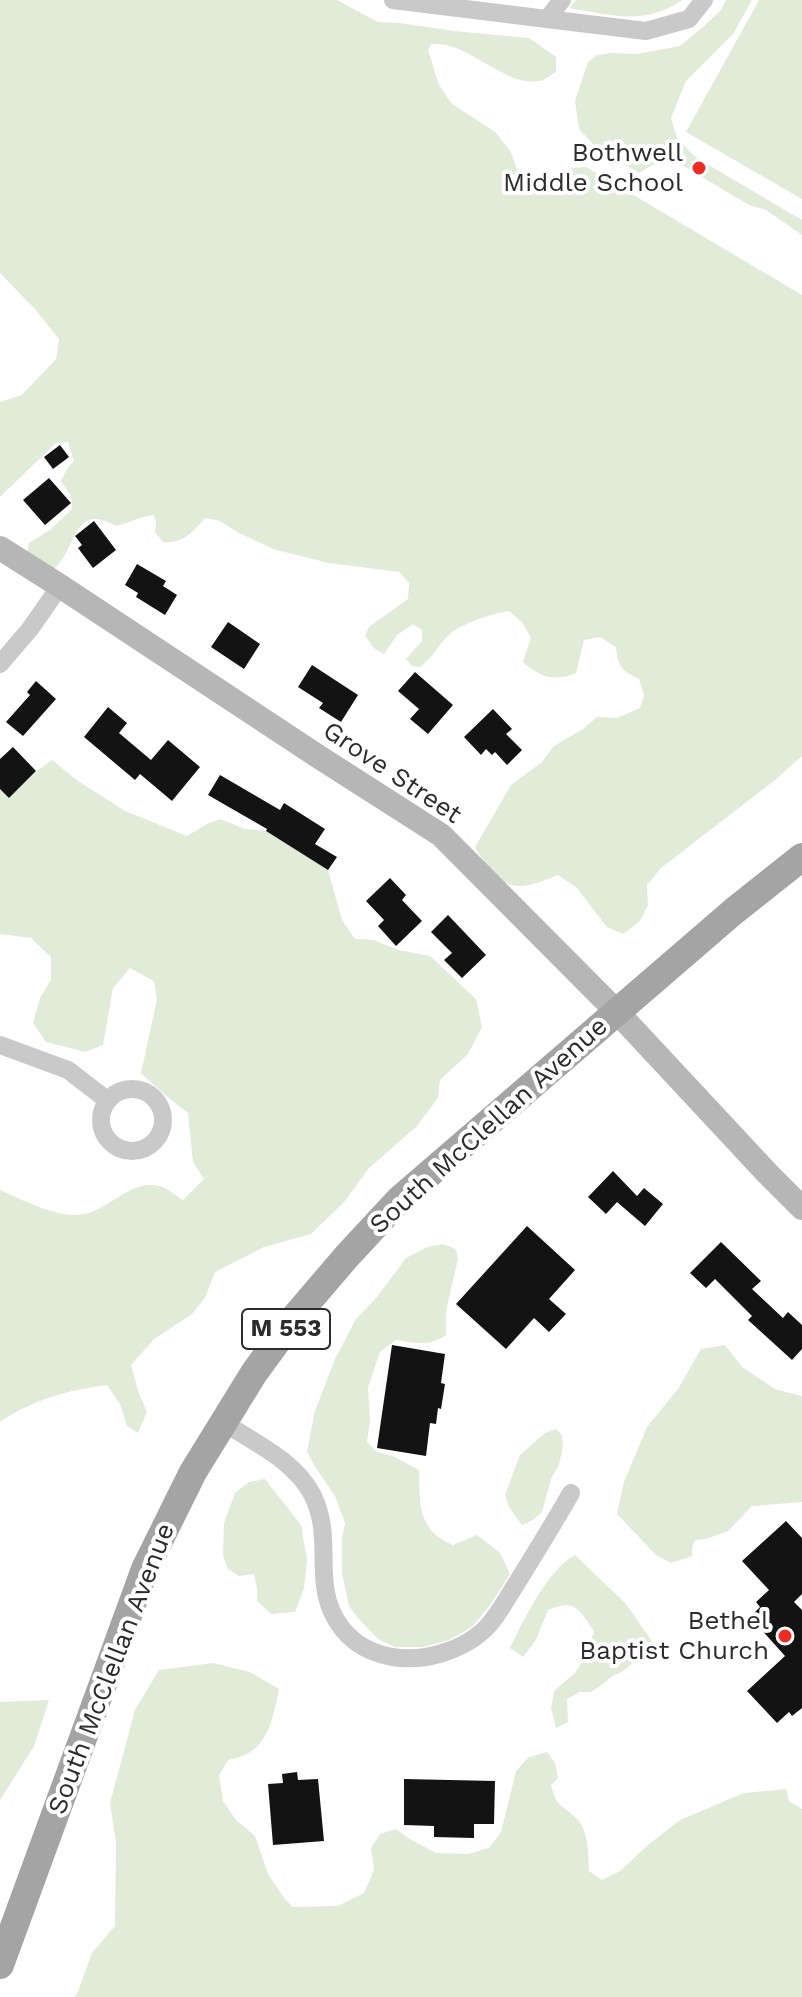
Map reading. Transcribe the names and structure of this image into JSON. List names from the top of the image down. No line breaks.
{"streets":{"main road":["Grove Street","South McClellan Avenue","M 553"]},"crossings":[["Grove Street","South McClellan Avenue"]],"places":["Bothwell Middle School","Bethel Baptist Church"]}
